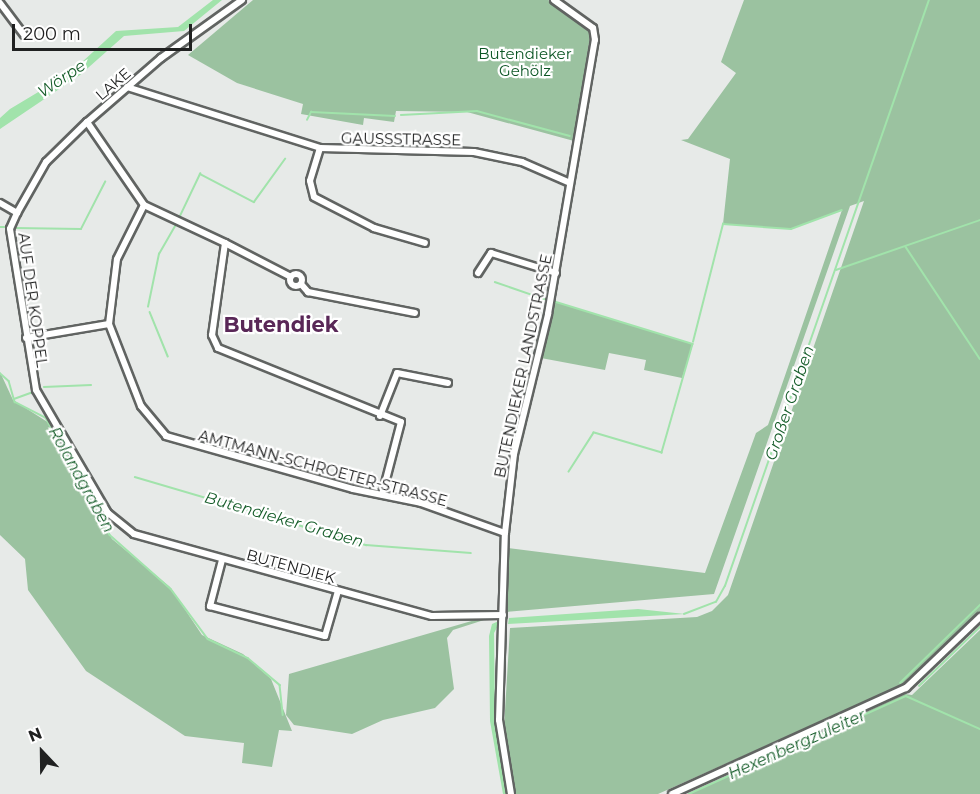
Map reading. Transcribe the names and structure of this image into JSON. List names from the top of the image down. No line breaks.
{"streets":{"street":["LAKE","GAUSSSTRASSE","AUF DER KOPPEL","BUTENDIEKER LANDSTRASSE","AMTMANN-SCHROETER-STRASSE","BUTENDIEK"]},"crossings":[["LAKE","GAUSSSTRASSE"],["LAKE","AUF DER KOPPEL"],["GAUSSSTRASSE","BUTENDIEKER LANDSTRASSE"],["AUF DER KOPPEL","BUTENDIEK"],["BUTENDIEKER LANDSTRASSE","AMTMANN-SCHROETER-STRASSE"],["BUTENDIEKER LANDSTRASSE","BUTENDIEK"]],"districts":["Butendiek"],"water":["Wörpe","Großer Graben","Rolandgraben","Butendieker Graben","Hexenbergzuleiter"],"parks":["Butendieker Gehölz"],"scale_bar":"200 m","north":"top"}
